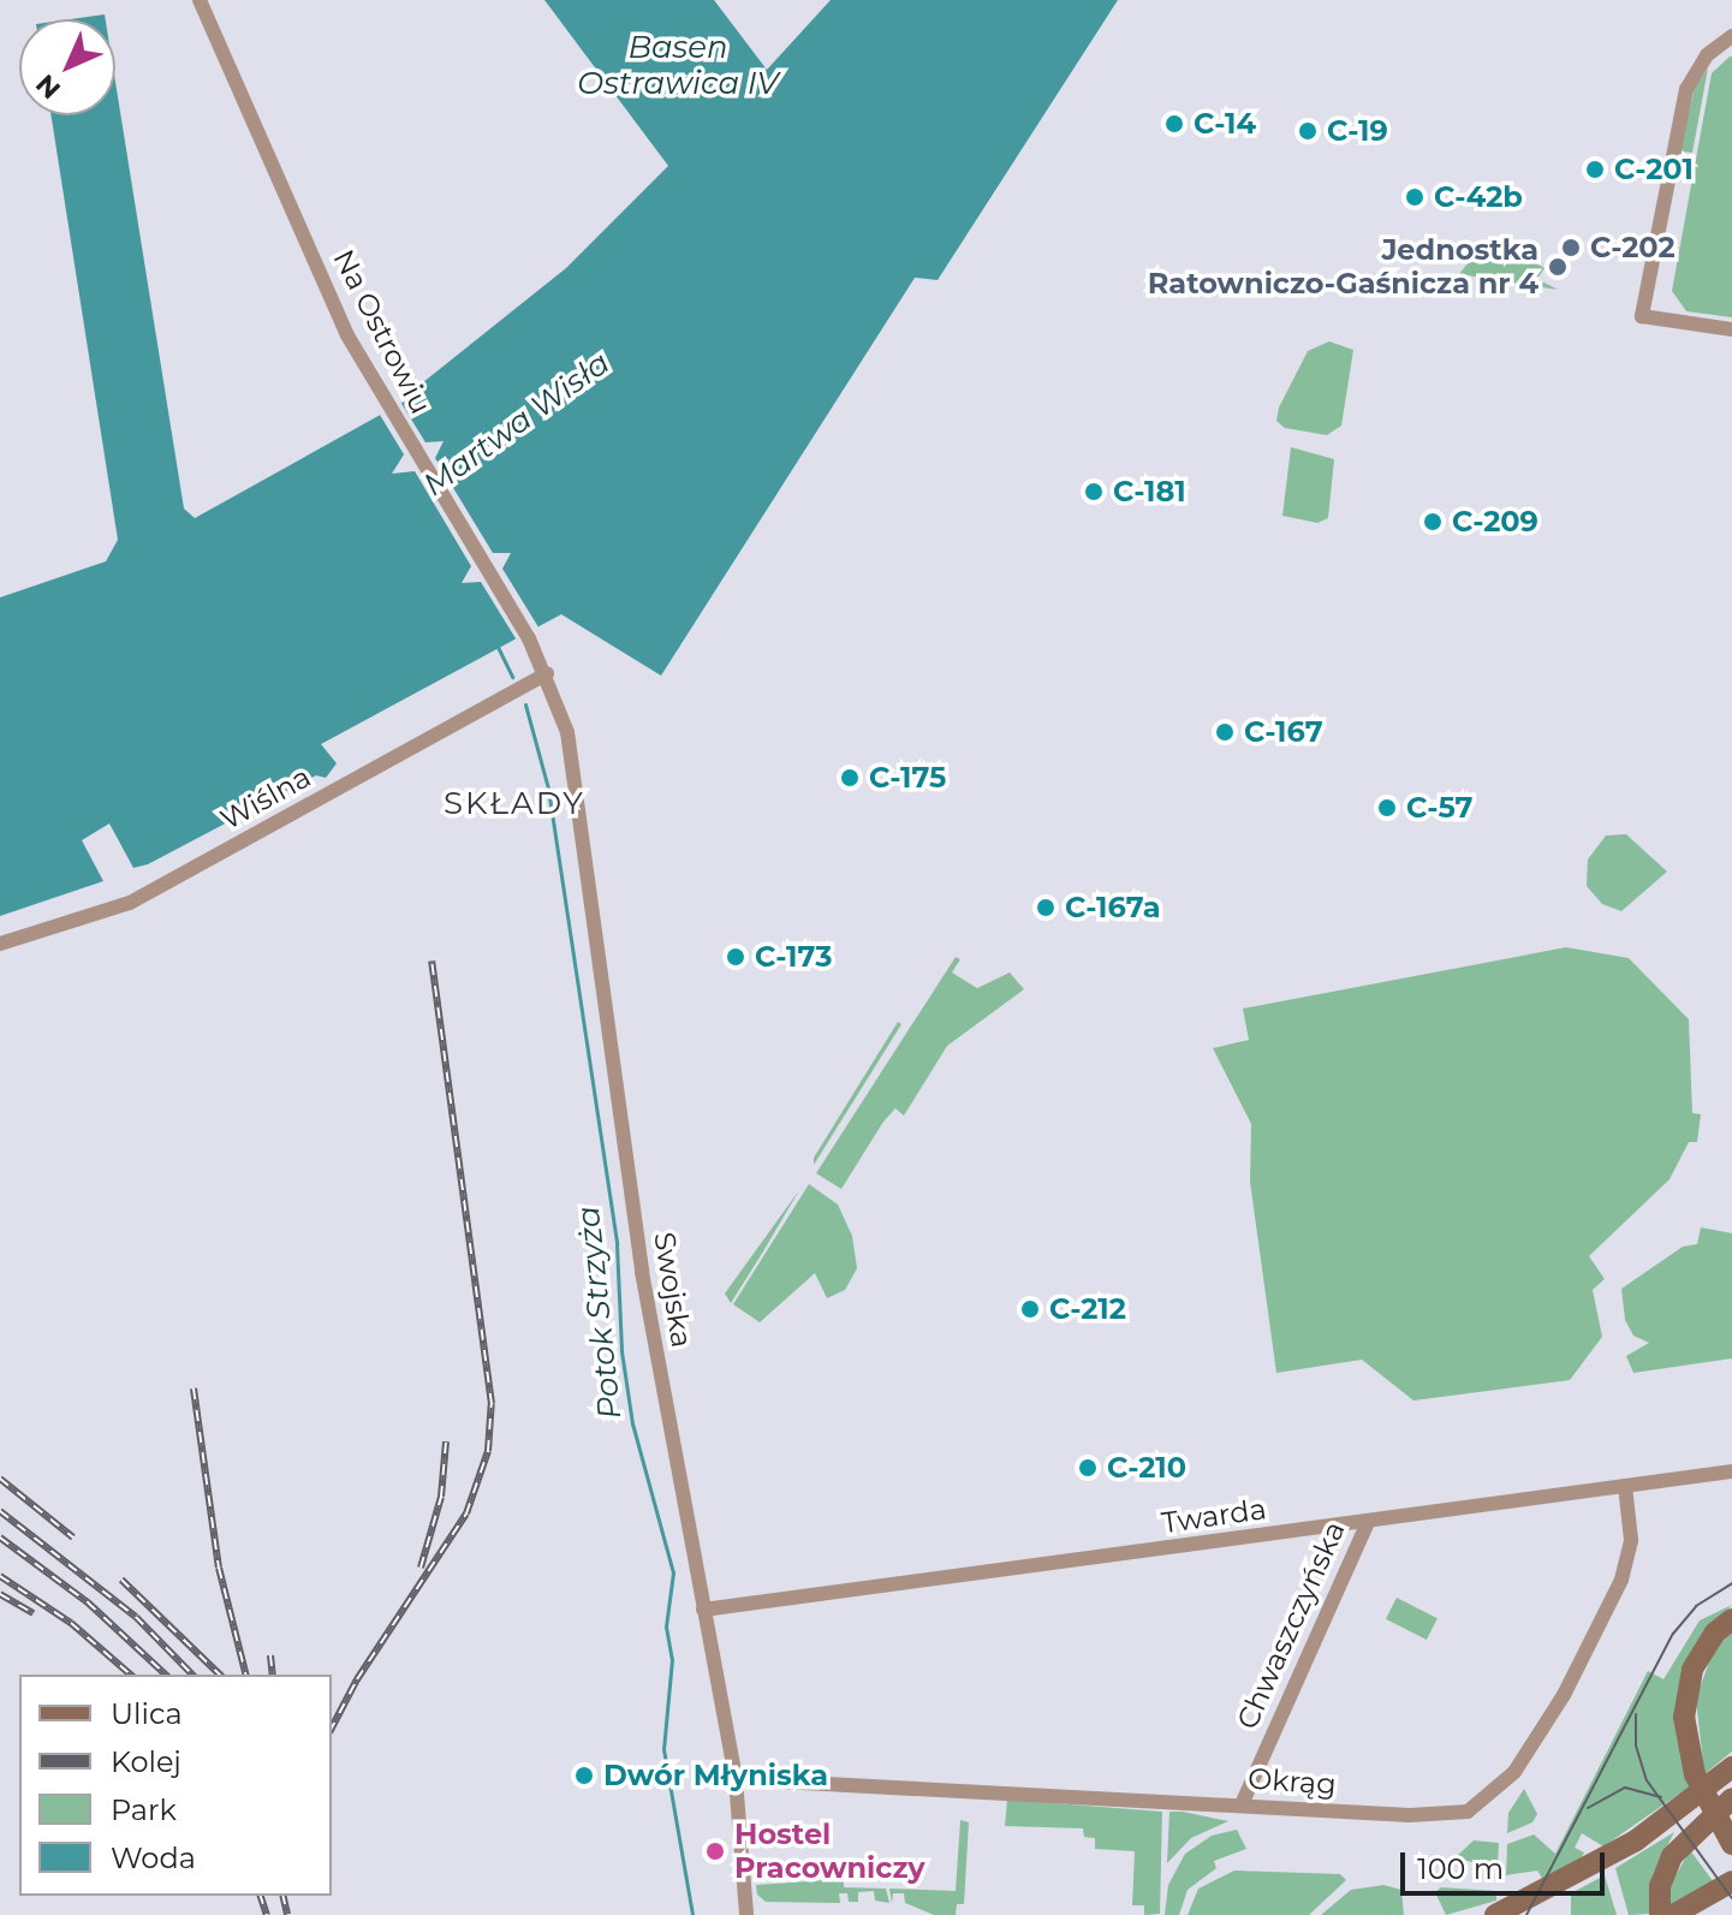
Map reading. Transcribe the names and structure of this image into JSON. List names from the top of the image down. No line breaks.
{"streets":{"street":["Na Ostrowiu","Wiślna","Swojska","Twarda","Chwaszczyńska","Okrąg"]},"crossings":[["Na Ostrowiu","Wiślna"],["Na Ostrowiu","Swojska"],["Wiślna","Swojska"],["Swojska","Twarda"],["Swojska","Okrąg"],["Twarda","Chwaszczyńska"],["Twarda","Okrąg"],["Chwaszczyńska","Okrąg"]],"districts":["SKŁADY"],"water":["Basen Ostrawica IV","Martwa Wisła","Potok Strzyża"],"places":["C-14","C-19","C-201","C-42b","C-202","Jednostka Ratowniczo-Gaśnicza nr 4","C-181","C-209","C-167","C-175","C-57","C-167a","C-173","C-212","C-210","Dwór Młyniska","Hostel Pracowniczy"],"legend":["Ulica","Kolej","Park","Woda"],"scale_bar":"100 m","north":"bottom left"}
